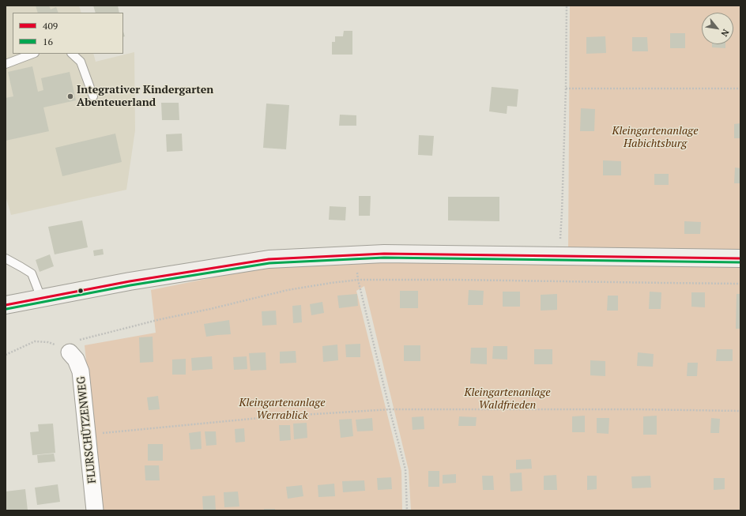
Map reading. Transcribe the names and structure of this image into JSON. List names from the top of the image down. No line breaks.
{"streets":{"street":["FLURSCHÜTZENWEG"]},"parks":["Kleingartenanlage Habichtsburg","Kleingartenanlage Waldfrieden","Kleingartenanlage Werrablick"],"places":["Integrativer Kindergarten Abenteuerland"],"lines":["transit line 409","transit line 16"],"legend":["409","16"],"north":"bottom right"}
